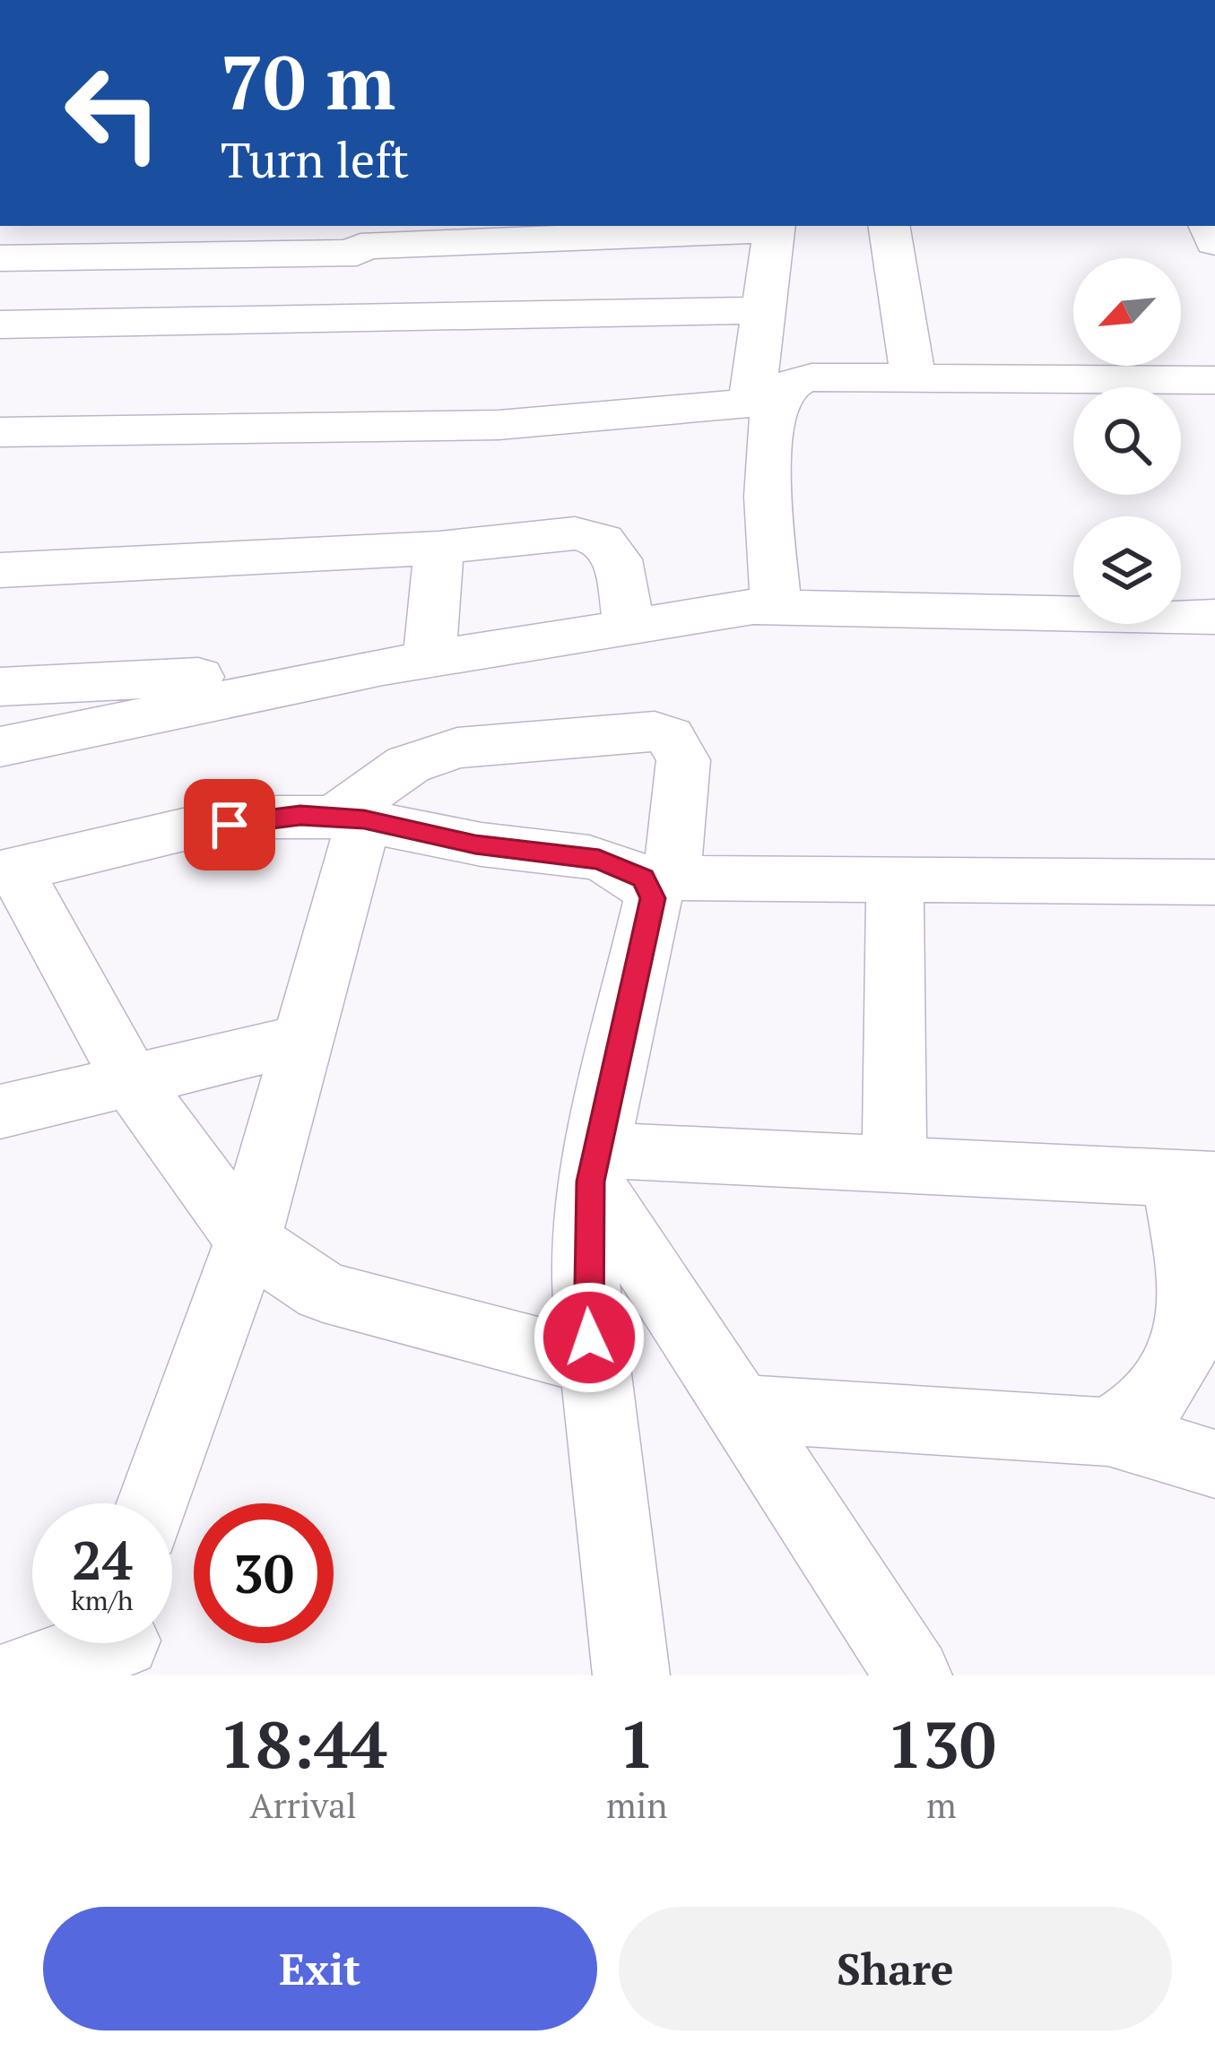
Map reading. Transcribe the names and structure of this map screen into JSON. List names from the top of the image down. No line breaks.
{"north":"bottom left","page":{"turn":["70 m","Turn left"],"speed":"24 km/h","limit":"30","eta":["18:44","Arrival","1","min","130","m"],"buttons":["Exit","Share"]}}
